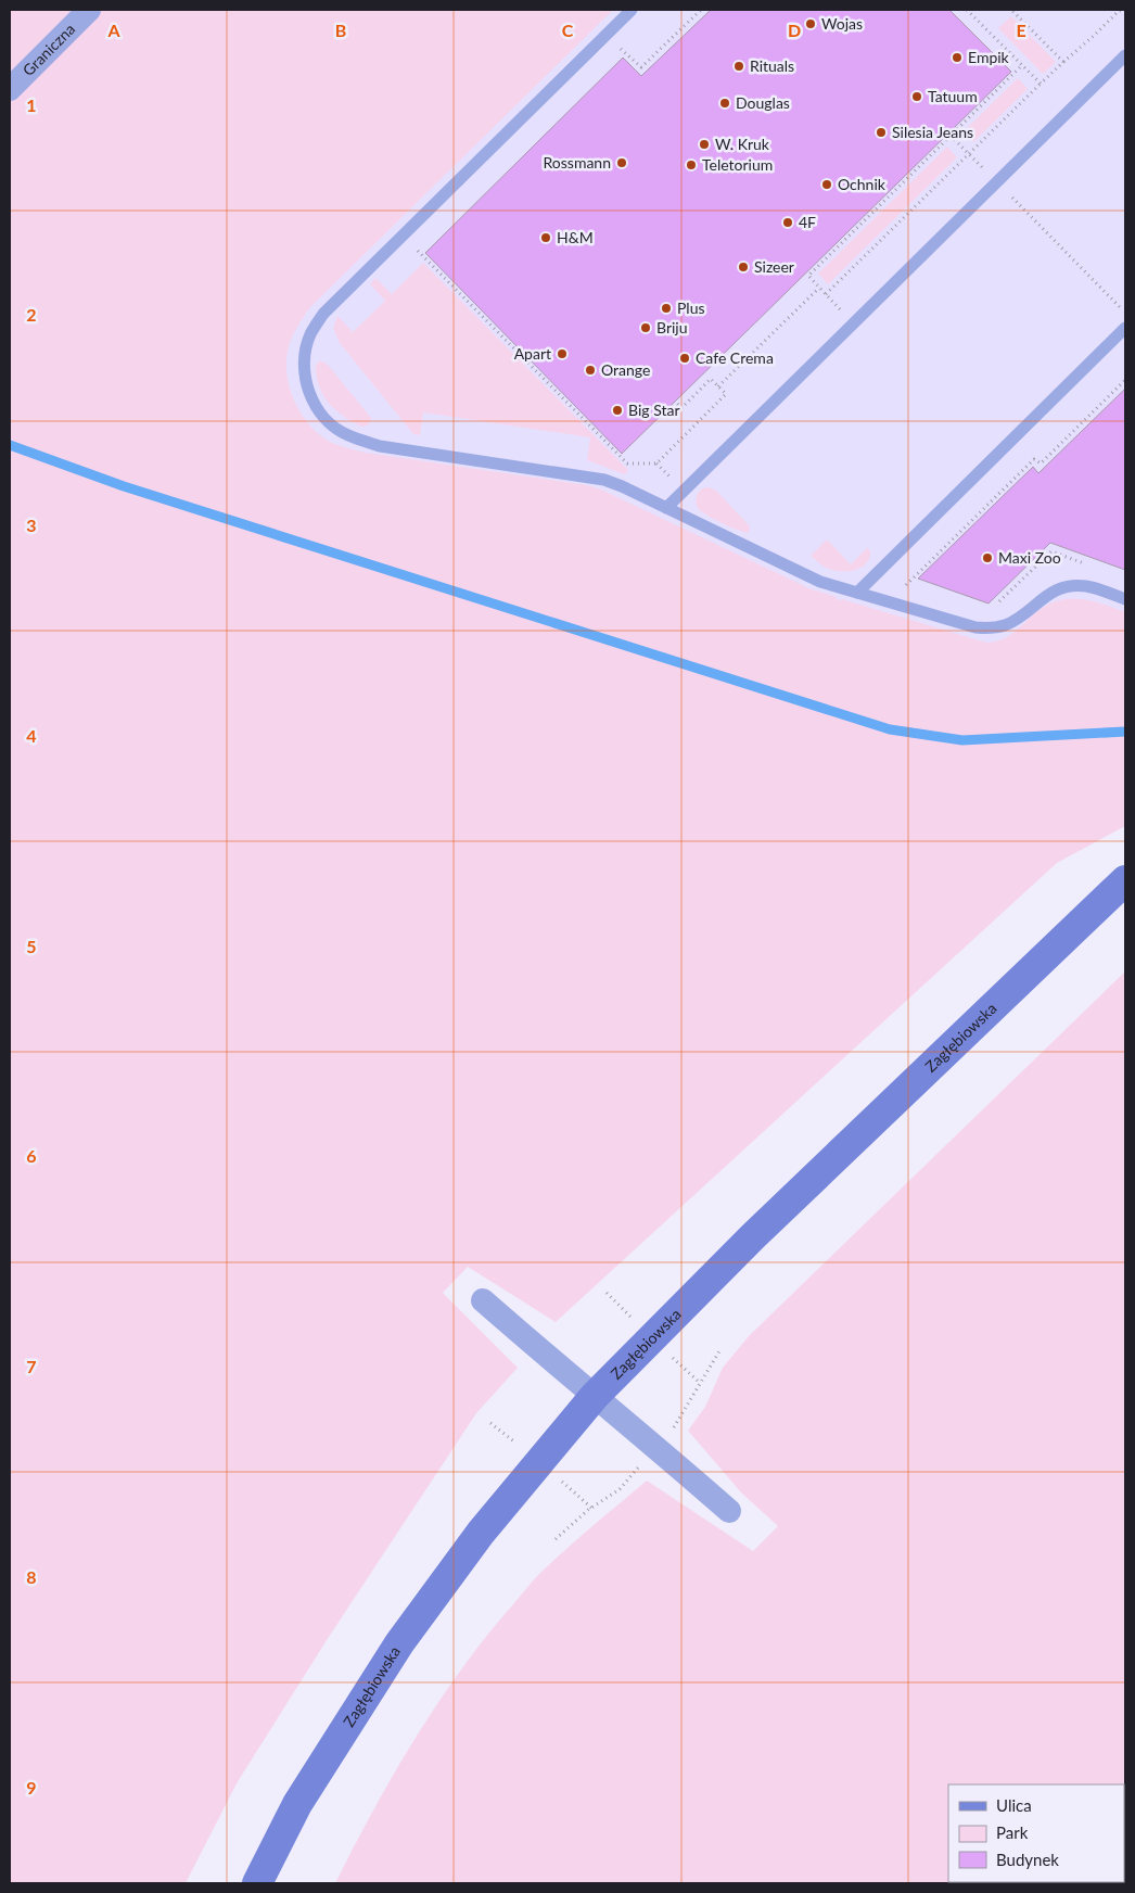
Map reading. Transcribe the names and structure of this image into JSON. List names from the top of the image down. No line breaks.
{"streets":{"main road":["Zagłębiowska"],"street":["Graniczna"]},"places":["Wojas","Empik","Rituals","Tatuum","Douglas","Silesia Jeans","W. Kruk","Rossmann","Teletorium","Ochnik","4F","H&M","Sizeer","Plus","Briju","Apart","Cafe Crema","Orange","Big Star","Maxi Zoo"],"legend":["Ulica","Park","Budynek"],"grid":{"columns":["A","B","C","D","E"],"rows":["1","2","3","4","5","6","7","8","9"]}}
